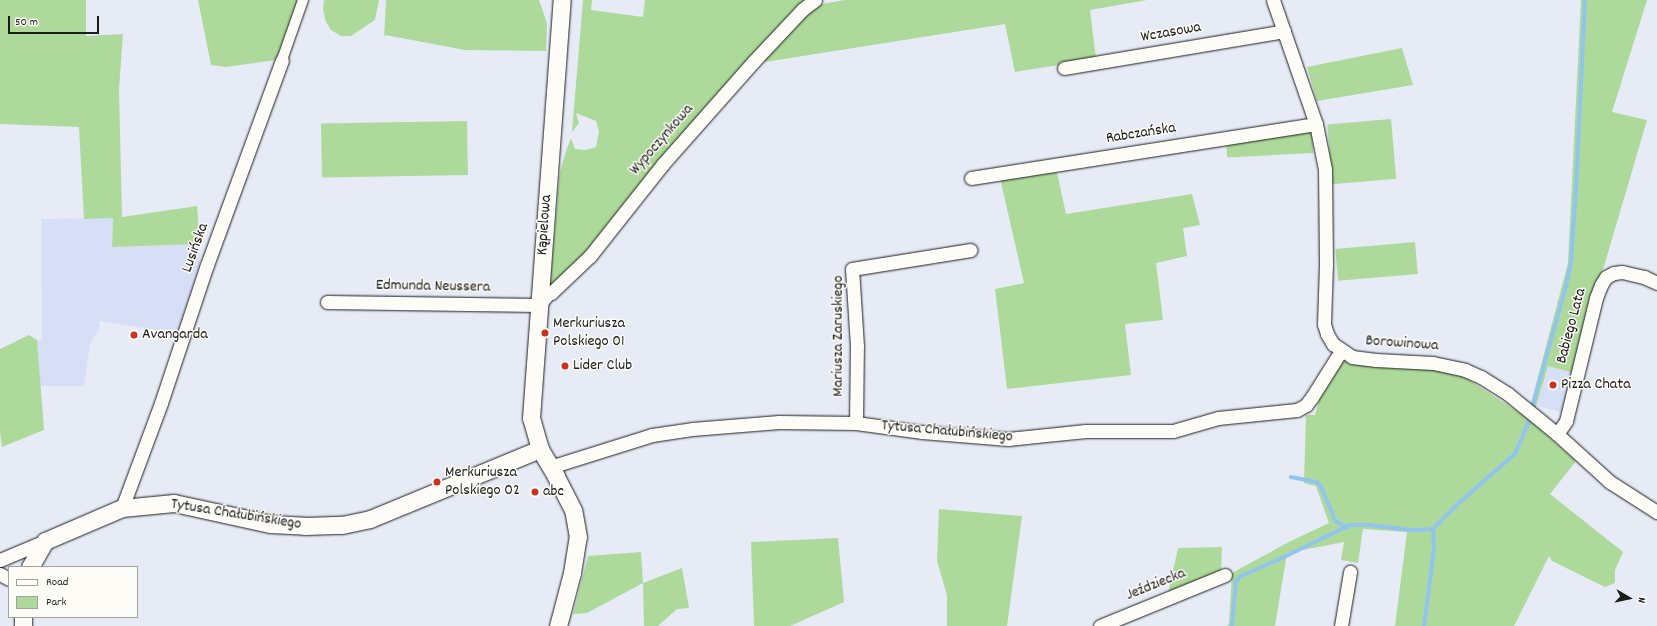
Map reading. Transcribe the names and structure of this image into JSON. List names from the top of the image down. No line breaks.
{"streets":{"street":["Wczasowa","Rabczańska","Wypoczynkowa","Kąpielowa","Lusińska","Edmunda Neussera","Babiego Lata","Mariusza Zaruskiego","Borowinowa","Tytusa Chałubińskiego","Jeździecka"]},"crossings":[["Wczasowa","Borowinowa"],["Rabczańska","Borowinowa"],["Wypoczynkowa","Kąpielowa"],["Wypoczynkowa","Edmunda Neussera"],["Kąpielowa","Edmunda Neussera"],["Kąpielowa","Tytusa Chałubińskiego"],["Lusińska","Tytusa Chałubińskiego"],["Babiego Lata","Borowinowa"],["Mariusza Zaruskiego","Tytusa Chałubińskiego"],["Borowinowa","Tytusa Chałubińskiego"]],"places":["Merkuriusza Polskiego 01","Avangarda","Lider Club","Pizza Chata","Merkuriusza Polskiego 02","abc"],"legend":["Road","Park"],"scale_bar":"50 m","north":"right"}
